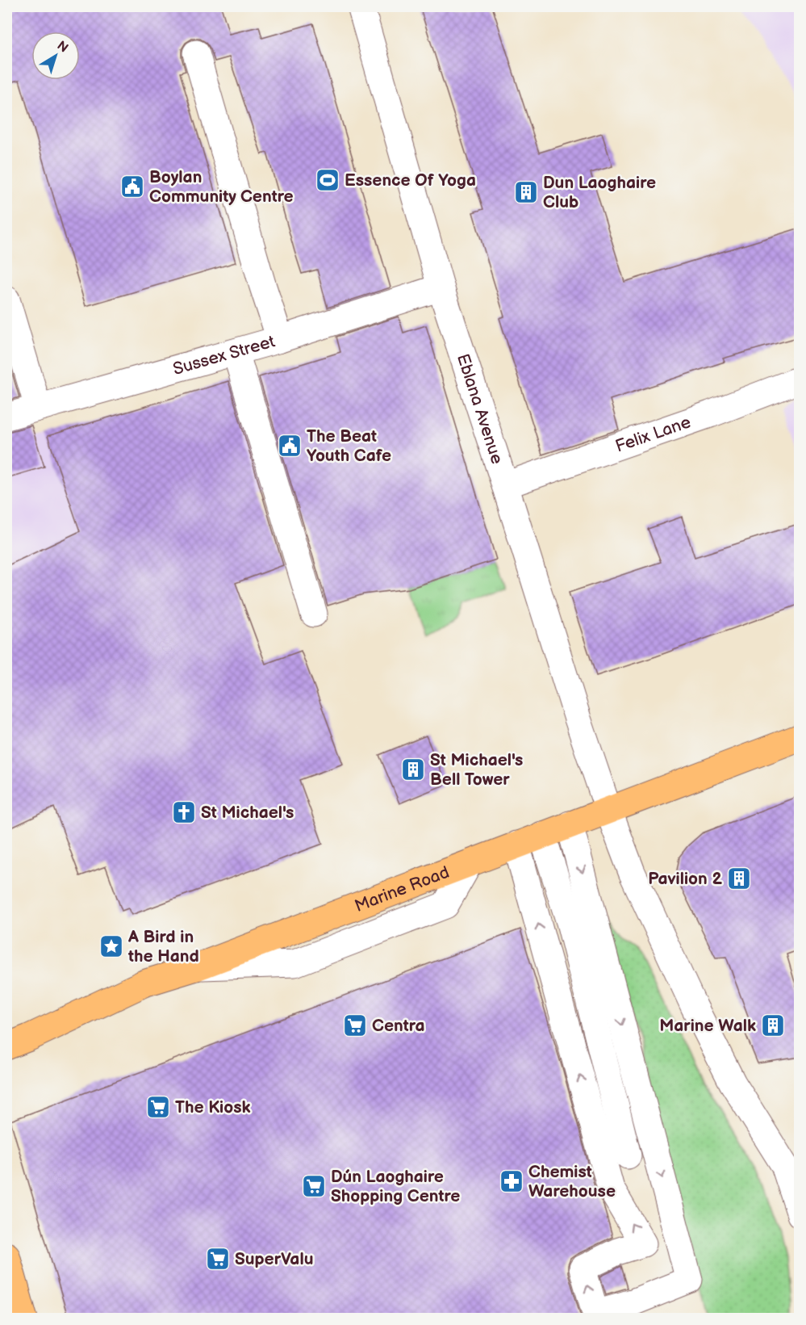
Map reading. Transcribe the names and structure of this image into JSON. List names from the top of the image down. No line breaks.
{"streets":{"main road":["Marine Road"],"street":["Sussex Street","Eblana Avenue","Felix Lane"]},"crossings":[["Sussex Street","Eblana Avenue"],["Eblana Avenue","Felix Lane"],["Eblana Avenue","Marine Road"]],"places":{"sports":["Essence Of Yoga"],"public building":["Boylan Community Centre","The Beat Youth Cafe"],"building":["Dun Laoghaire Club","St Michael's Bell Tower","Pavilion 2","Marine Walk"],"church":["St Michael's"],"place":["A Bird in the Hand"],"supermarket":["Centra","The Kiosk","Dún Laoghaire Shopping Centre","SuperValu"],"pharmacy":["Chemist Warehouse"]},"north":"top right"}
